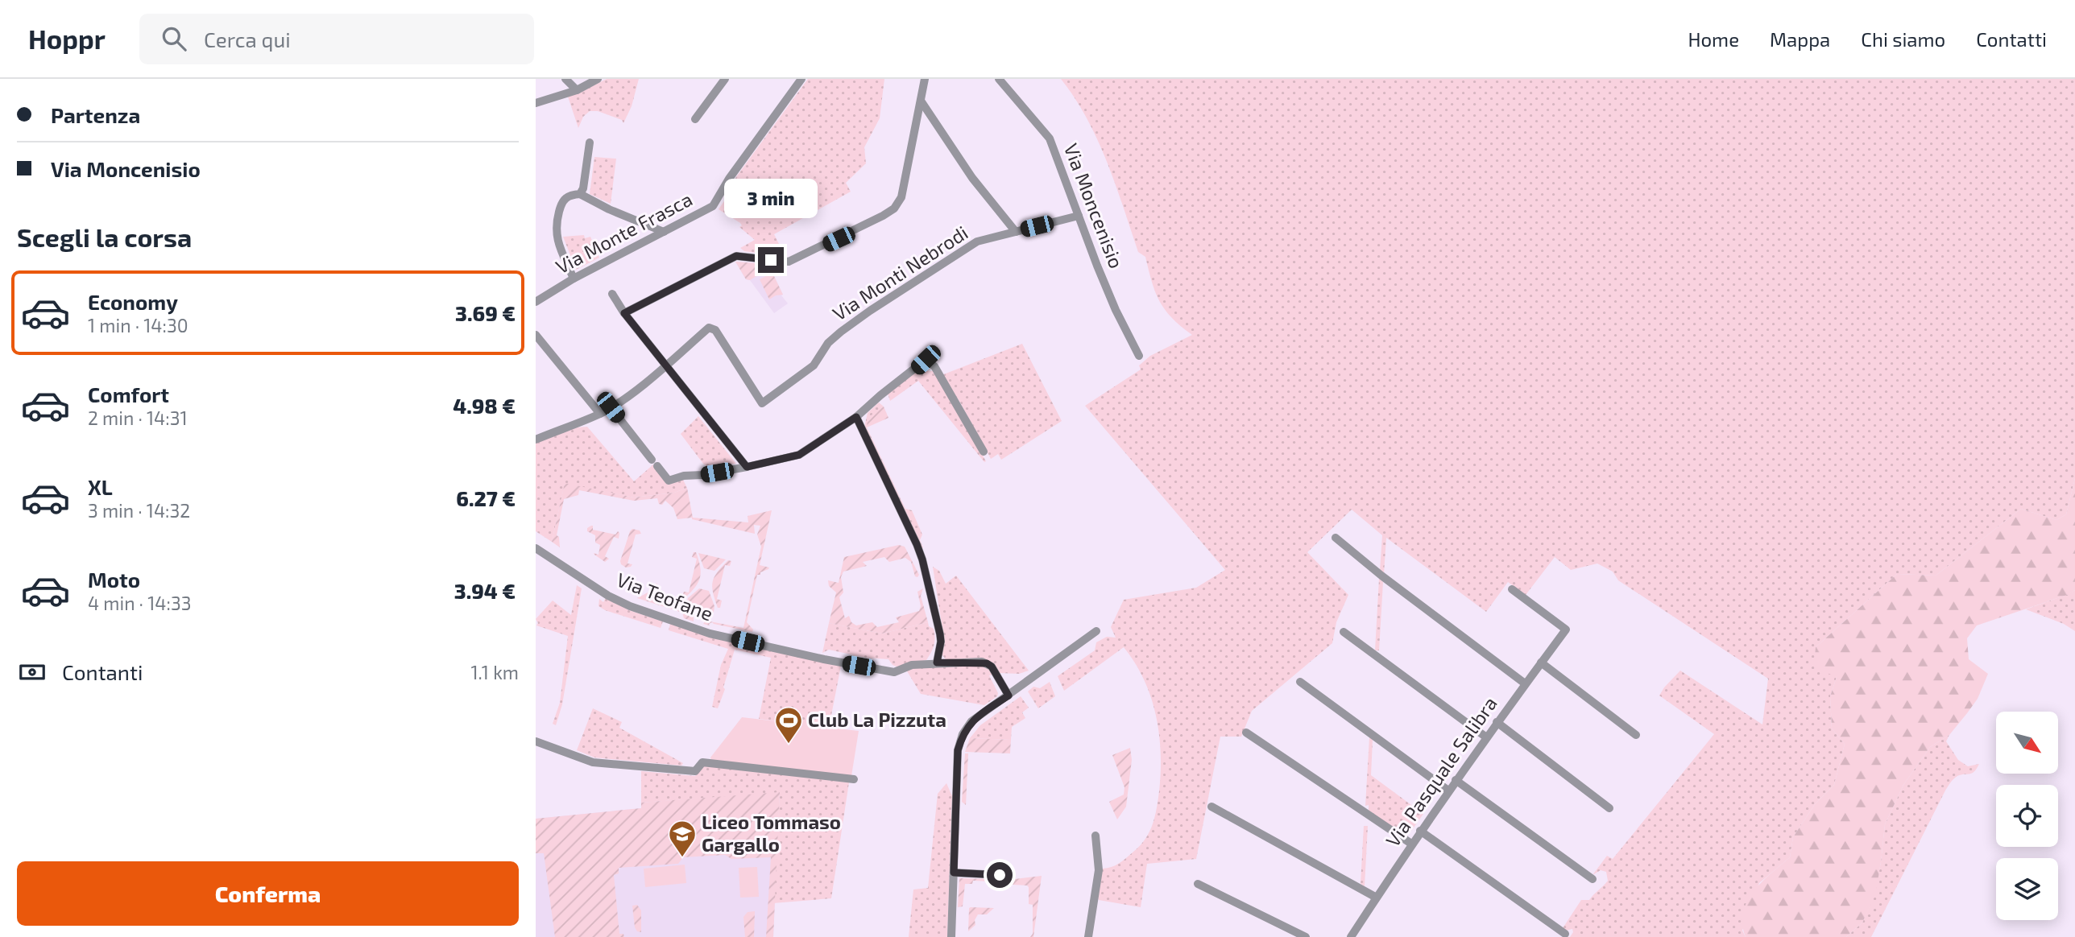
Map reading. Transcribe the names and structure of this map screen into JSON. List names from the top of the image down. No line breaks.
{"streets":{"street":["Via Moncenisio","Via Monte Frasca","Via Monti Nebrodi","Via Teofane","Via Pasquale Salibra"]},"crossings":[["Via Moncenisio","Via Monti Nebrodi"]],"places":{"sports":["Club La Pizzuta"],"school or university":["Liceo Tommaso Gargallo"]},"north":"bottom right","page":{"header":"Hoppr","search":"Cerca qui","nav":["Home","Mappa","Chi siamo","Contatti"],"banner":["Partenza","Via Moncenisio"],"bubble":"3 min","heading":"Scegli la corsa","list":[{"name":"Economy","note":"1 min · 14:30","value":"3.69 €"},{"name":"Comfort","note":"2 min · 14:31","value":"4.98 €"},{"name":"XL","note":"3 min · 14:32","value":"6.27 €"},{"name":"Moto","note":"4 min · 14:33","value":"3.94 €"}],"pay":["Contanti","1.1 km"],"buttons":"Conferma"}}
